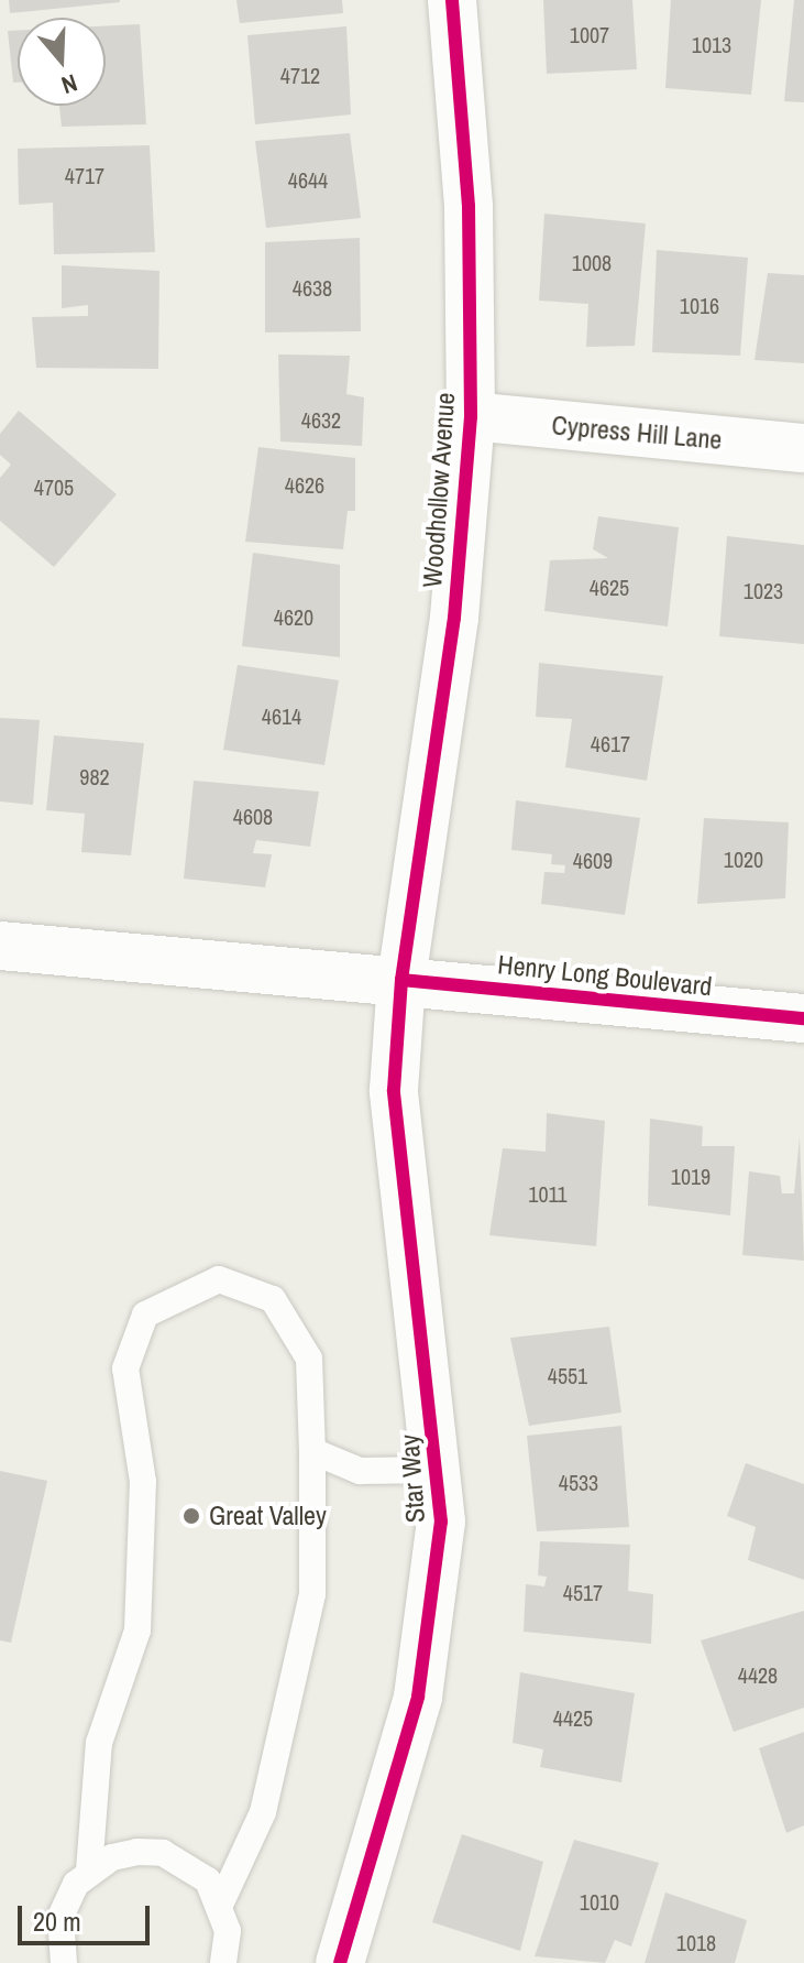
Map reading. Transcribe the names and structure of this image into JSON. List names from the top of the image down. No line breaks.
{"streets":{"street":["Cypress Hill Lane","Woodhollow Avenue","Henry Long Boulevard","Star Way"]},"crossings":[["Cypress Hill Lane","Woodhollow Avenue"],["Woodhollow Avenue","Henry Long Boulevard"],["Woodhollow Avenue","Star Way"],["Henry Long Boulevard","Star Way"]],"places":["Great Valley"],"house_numbers":["1007","1013","4712","4717","4644","1008","4638","1016","4632","4626","4705","4625","1023","4620","4614","4617","982","4608","1020","4609","1019","1011","4551","4533","4517","4428","4425","1010","1018"],"scale_bar":"20 m","north":"bottom"}
